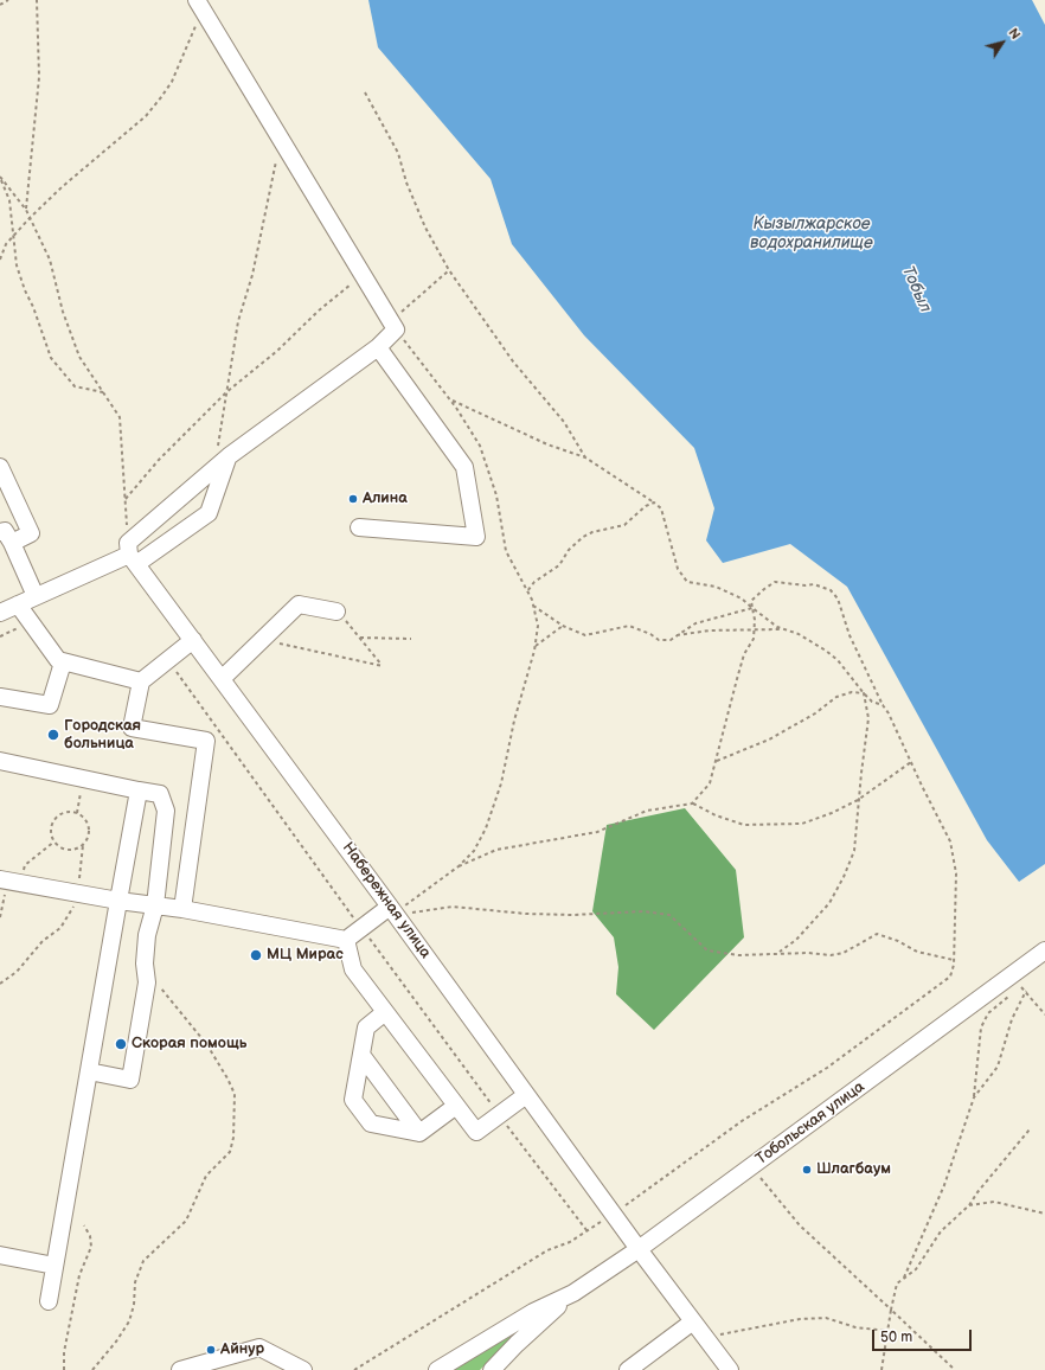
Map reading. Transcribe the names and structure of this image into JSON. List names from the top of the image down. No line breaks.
{"streets":{"street":["Набережная улица","Тобольская улица"]},"crossings":[["Набережная улица","Тобольская улица"]],"water":["Кызылжарское водохранилище","Тобыл"],"places":["Алина","Городская больница","МЦ Мирас","Скорая помощь","Шлагбаум","Айнур"],"scale_bar":"50 m","north":"top right"}
